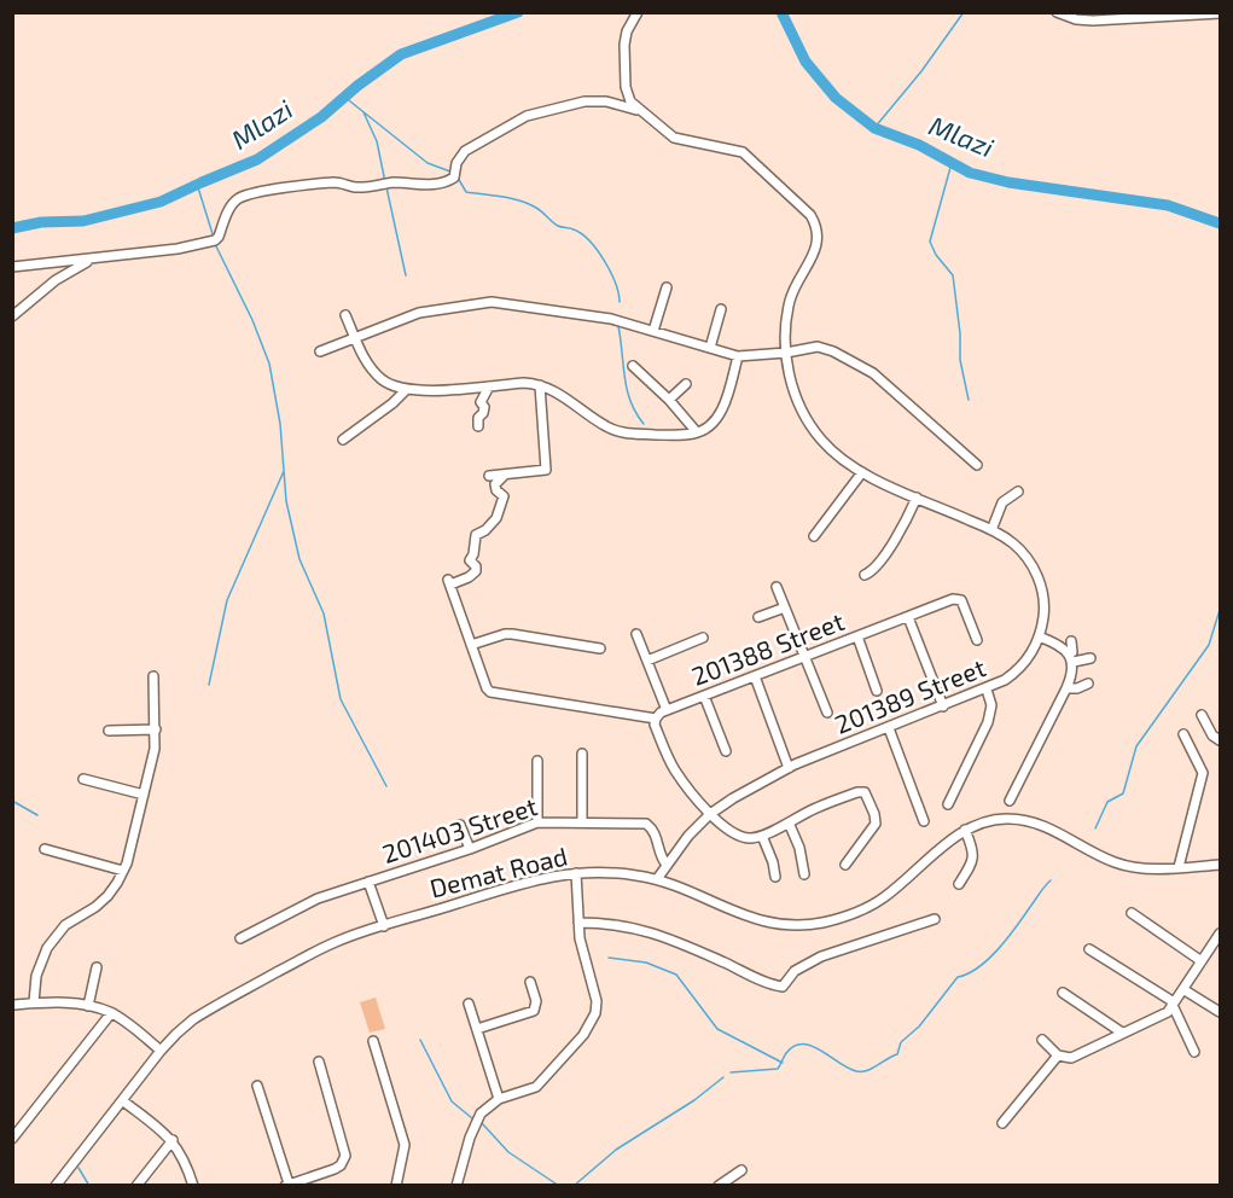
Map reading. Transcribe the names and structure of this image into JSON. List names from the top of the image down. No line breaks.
{"streets":{"street":["201388 Street","201389 Street","201403 Street","Demat Road"]},"crossings":[["201389 Street","201403 Street"],["201389 Street","Demat Road"],["201403 Street","Demat Road"]],"water":["Mlazi"]}
